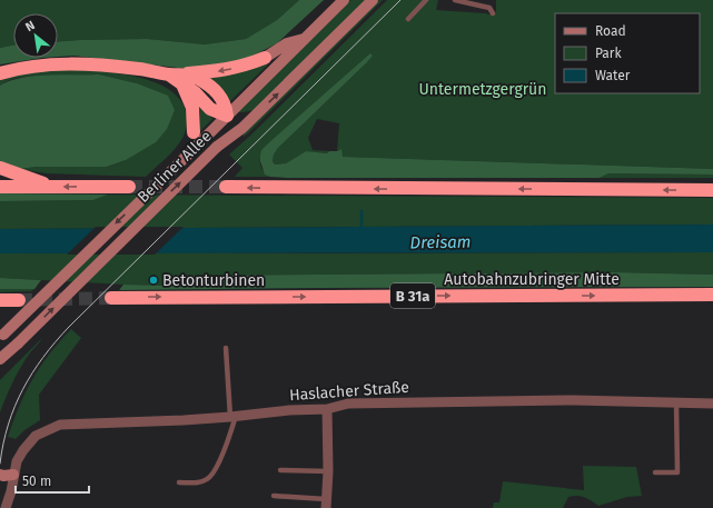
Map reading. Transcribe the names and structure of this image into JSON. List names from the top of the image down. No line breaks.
{"streets":{"highway":["Autobahnzubringer Mitte","B 31a"],"main road":["Berliner Allee"],"street":["Haslacher Straße"]},"water":["Dreisam"],"parks":["Untermetzgergrün"],"places":["Betonturbinen"],"legend":["Road","Park","Water"],"scale_bar":"50 m","north":"top left"}
